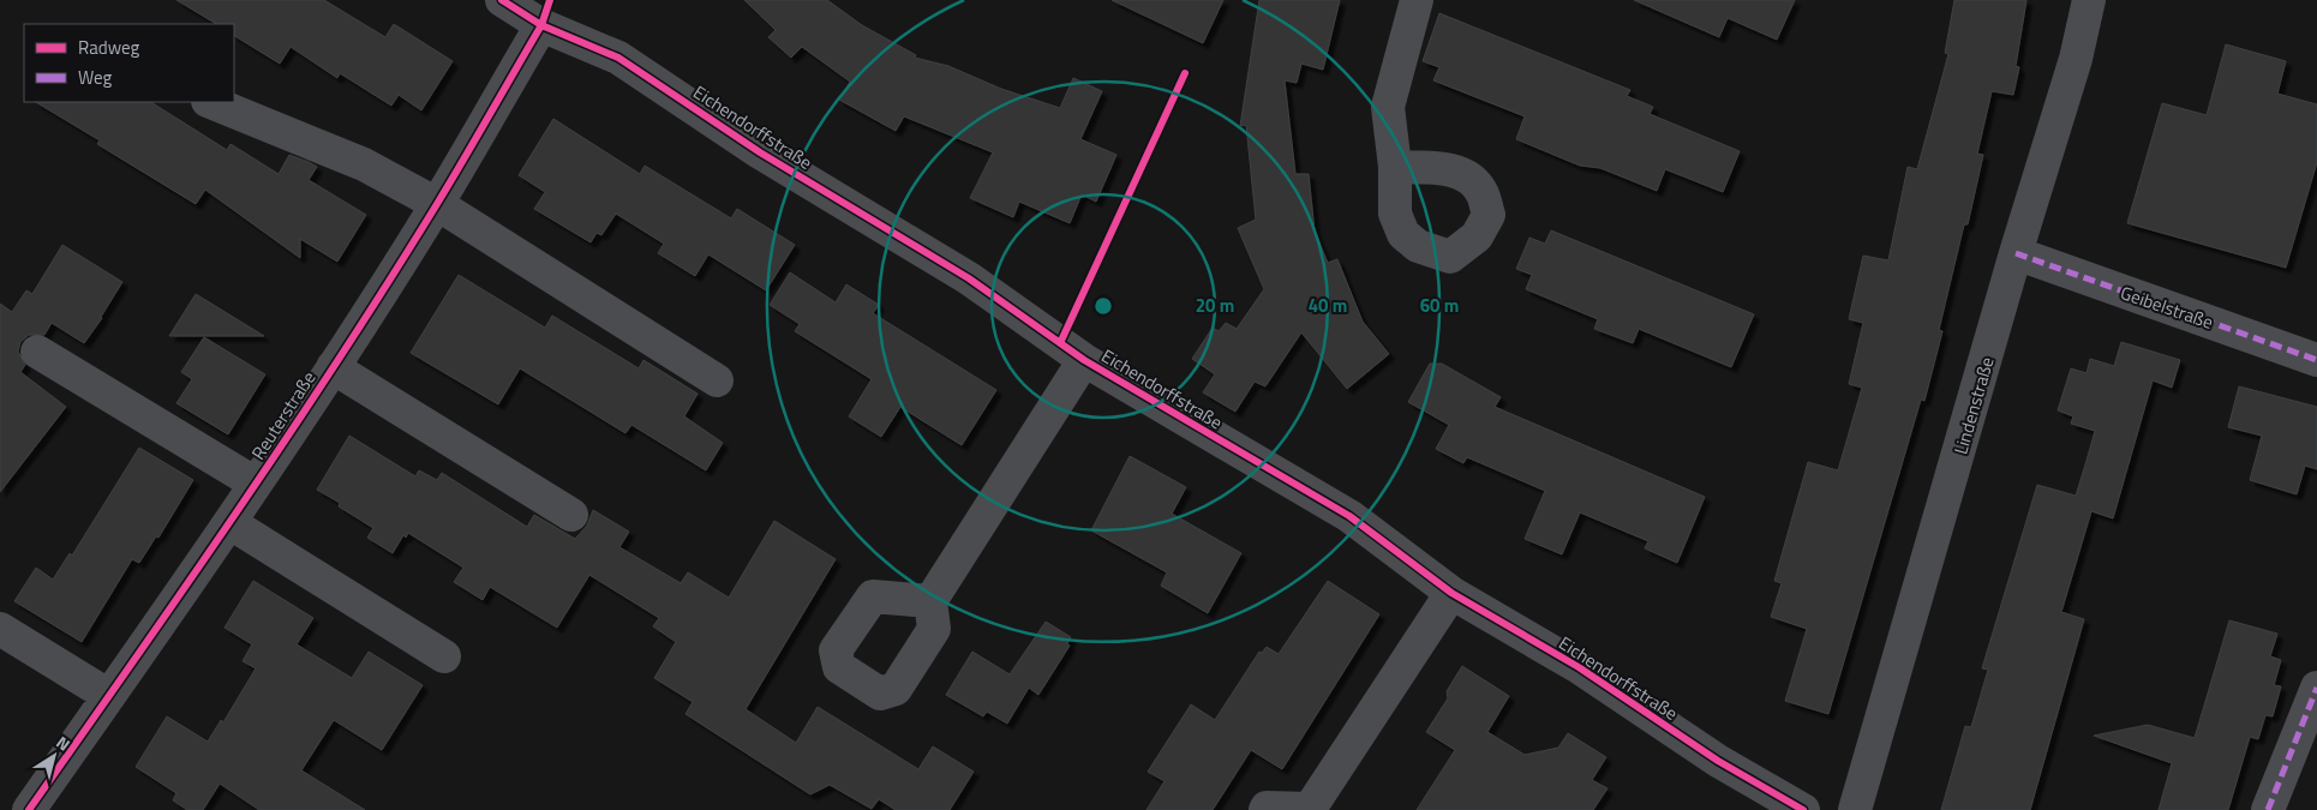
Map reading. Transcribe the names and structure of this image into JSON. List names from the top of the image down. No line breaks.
{"streets":{"street":["Eichendorffstraße","Geibelstraße","Lindenstraße","Reuterstraße"]},"crossings":[["Eichendorffstraße","Reuterstraße"],["Geibelstraße","Lindenstraße"]],"legend":["Radweg","Weg"],"north":"top right","rings":["20 m","40 m","60 m"]}
